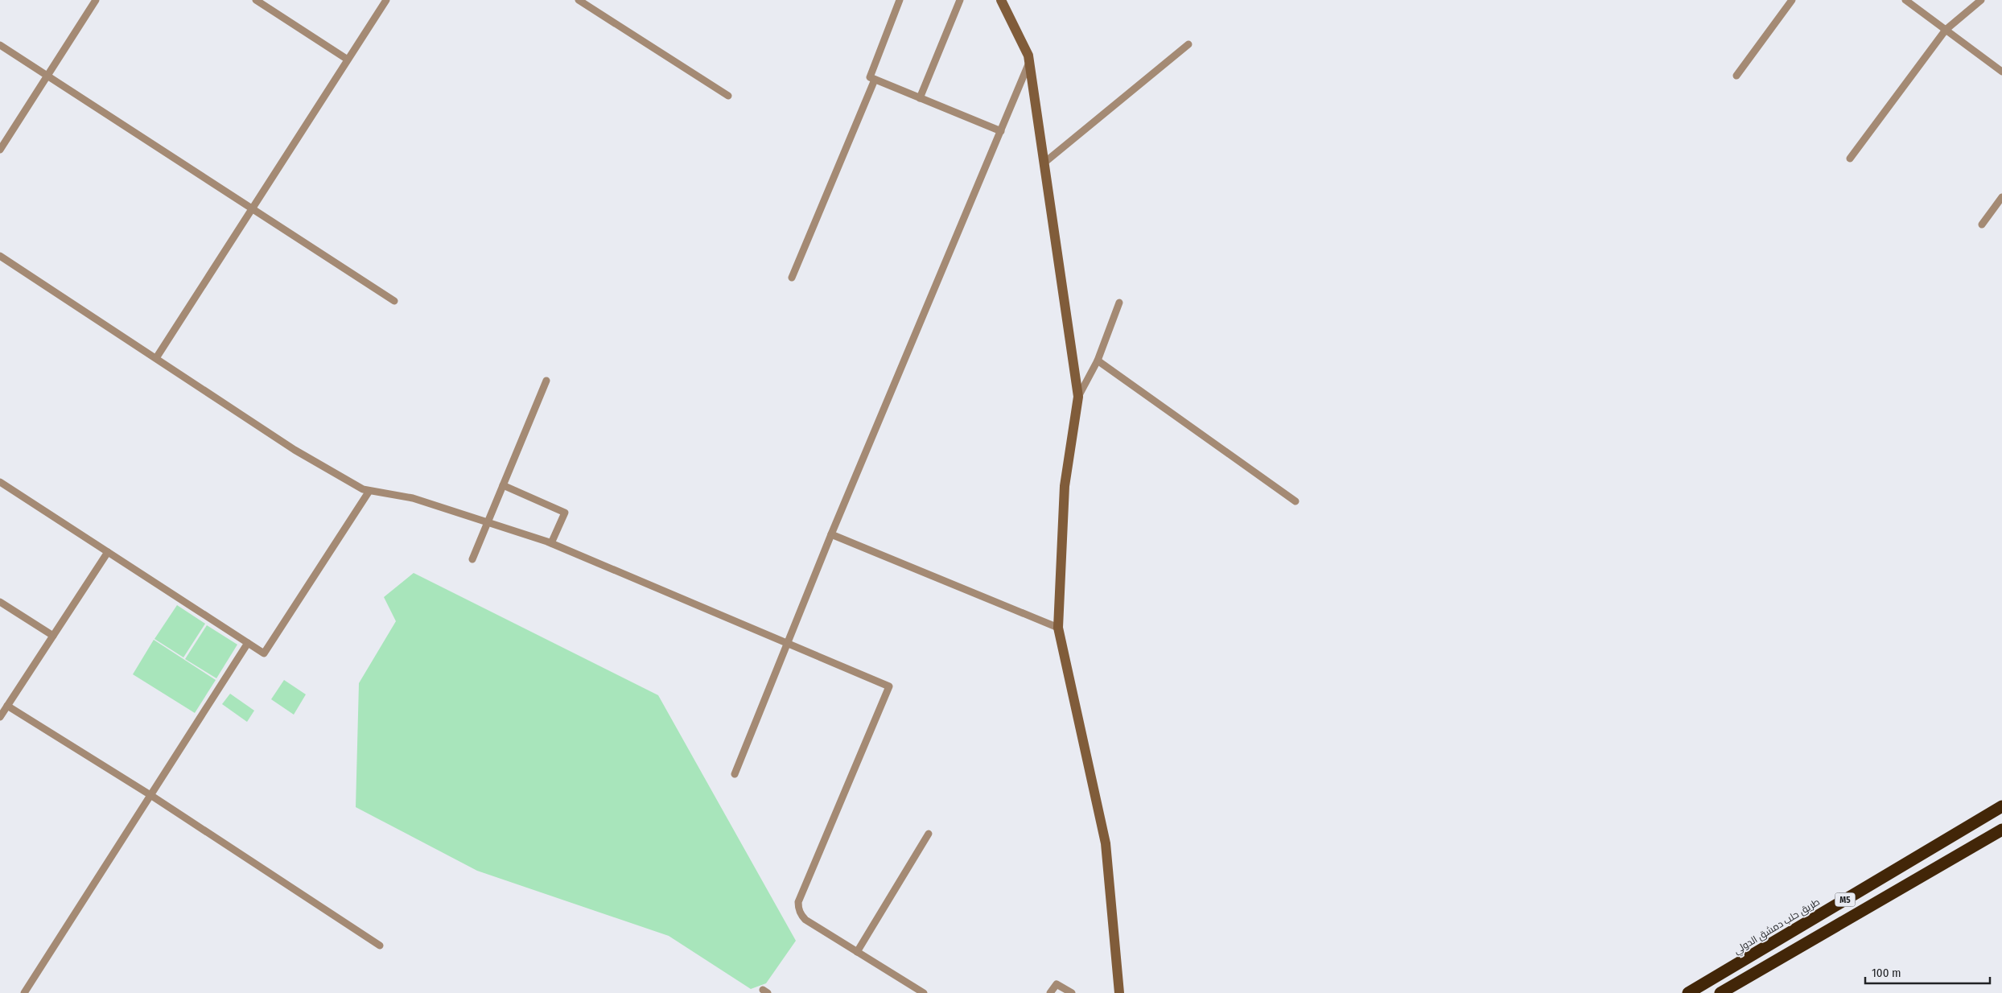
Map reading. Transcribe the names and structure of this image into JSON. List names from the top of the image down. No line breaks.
{"streets":{"highway":["M5","طريق حلب دمشق الدولي"]},"scale_bar":"100 m"}
